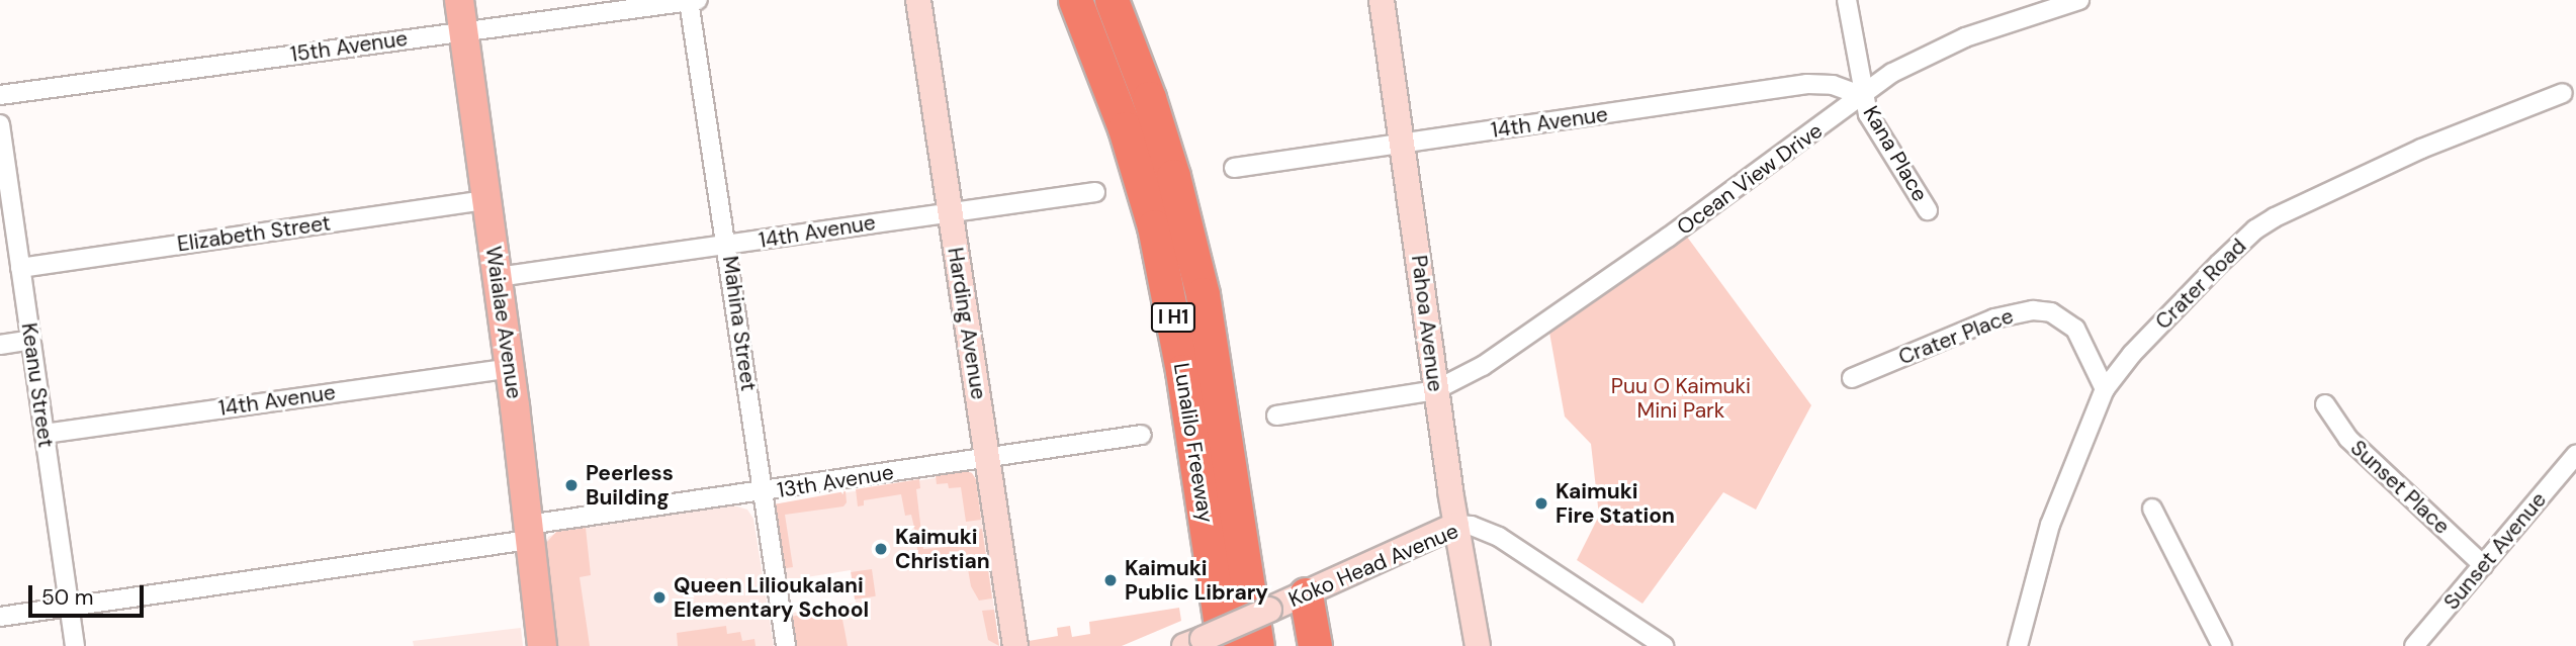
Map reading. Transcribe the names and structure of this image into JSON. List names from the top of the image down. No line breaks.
{"streets":{"highway":["I H1","Lunalilo Freeway"],"main road":["Waialae Avenue"],"street":["15th Avenue","14th Avenue","Kana Place","Ocean View Drive","Elizabeth Street","Crater Road","Mahina Street","Harding Avenue","Pahoa Avenue","Crater Place","Keanu Street","13th Avenue","Sunset Place","Sunset Avenue","Koko Head Avenue"]},"crossings":[["15th Avenue","Waialae Avenue"],["15th Avenue","Mahina Street"],["14th Avenue","Kana Place"],["14th Avenue","Ocean View Drive"],["14th Avenue","Waialae Avenue"],["14th Avenue","Mahina Street"],["14th Avenue","Harding Avenue"],["14th Avenue","Pahoa Avenue"],["14th Avenue","Keanu Street"],["Kana Place","Ocean View Drive"],["Ocean View Drive","Pahoa Avenue"],["Elizabeth Street","Waialae Avenue"],["Elizabeth Street","Keanu Street"],["Crater Road","Crater Place"],["Waialae Avenue","13th Avenue"],["Mahina Street","13th Avenue"],["Harding Avenue","13th Avenue"],["Pahoa Avenue","Koko Head Avenue"],["Keanu Street","13th Avenue"],["Lunalilo Freeway","Koko Head Avenue"],["Sunset Place","Sunset Avenue"]],"parks":["Puu O Kaimuki Mini Park"],"places":["Peerless Building","Kaimuki Fire Station","Kaimuki Christian","Kaimuki Public Library","Queen Lilioukalani Elementary School"],"scale_bar":"50 m"}
